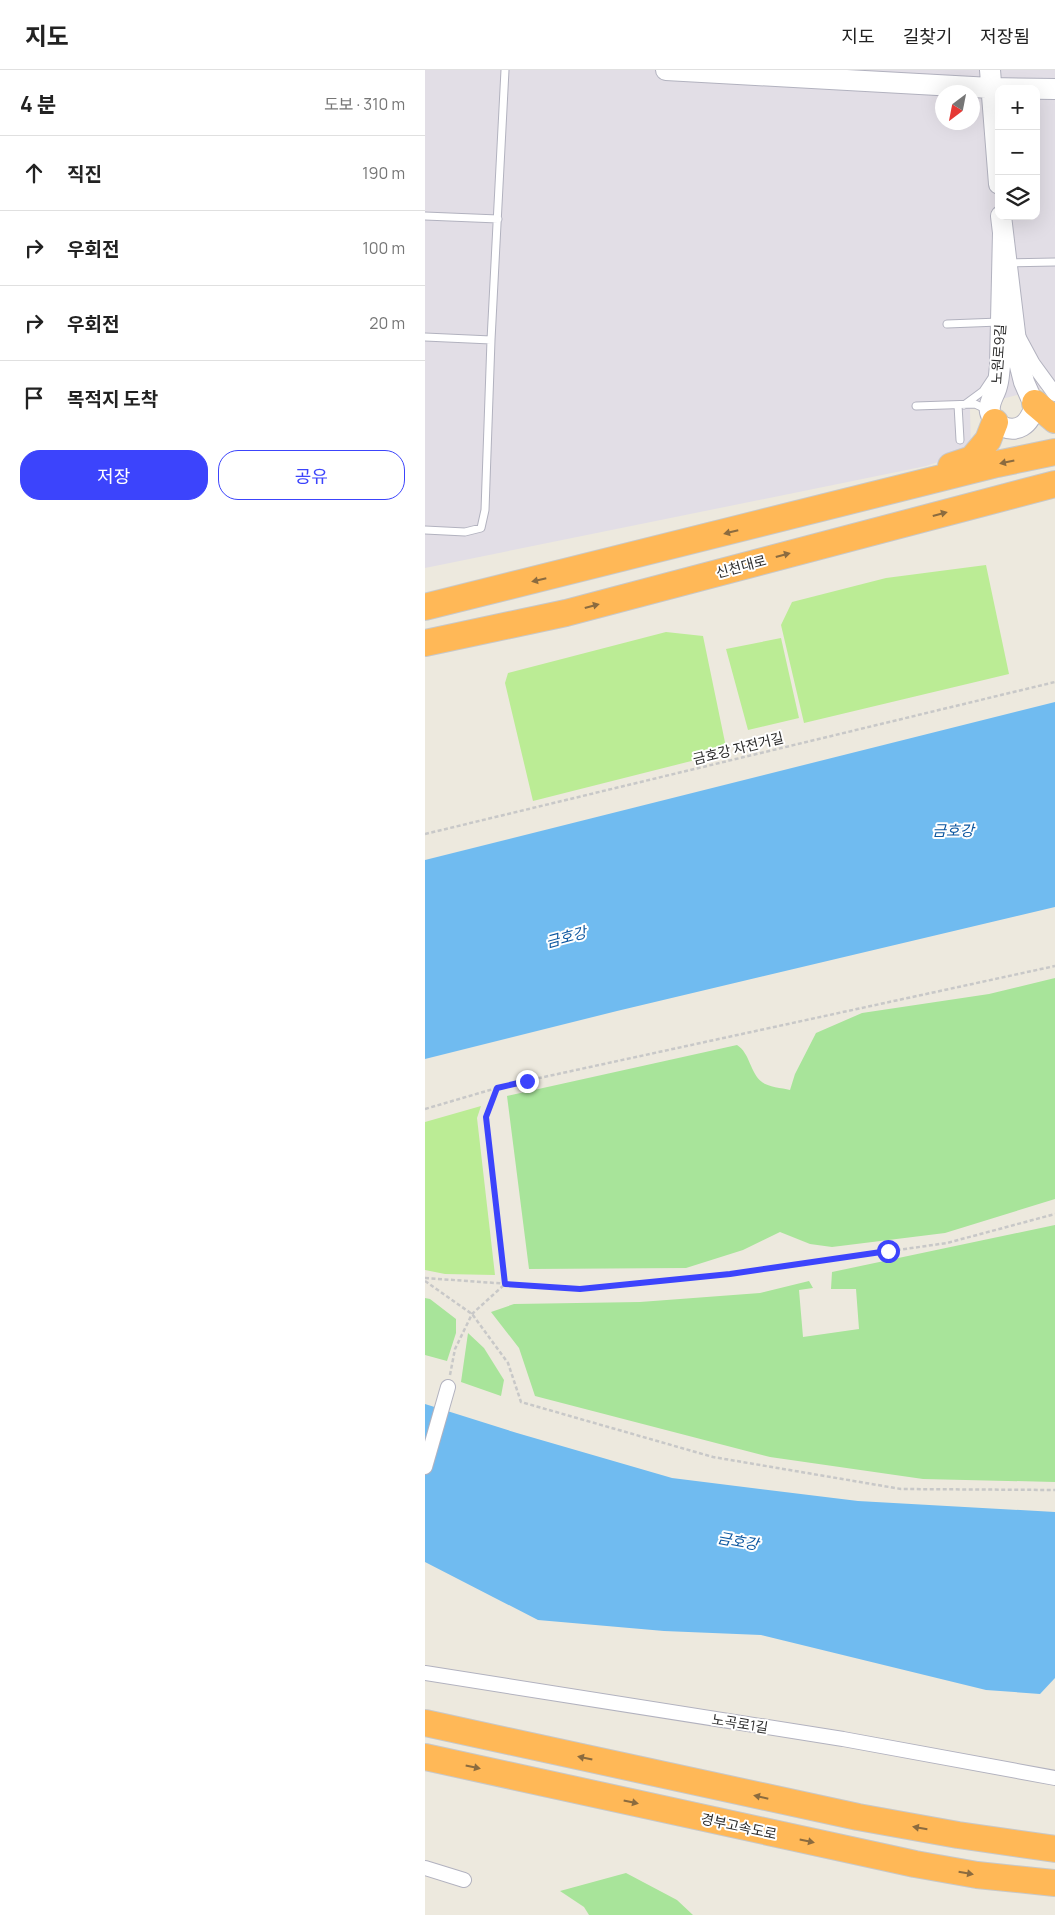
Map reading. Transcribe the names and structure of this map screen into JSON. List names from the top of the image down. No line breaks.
{"streets":{"highway":["신천대로","경부고속도로"],"main road":["노원로9길"],"street":["노곡로1길"],"path":["금호강 자전거길"]},"water":["금호강"],"north":"bottom left","page":{"header":"지도","nav":["지도","길찾기","저장됨"],"heading":["4 분","도보 · 310 m"],"map_buttons":["+","−"],"list":[["직진","190 m"],["우회전","100 m"],["우회전","20 m"],"목적지 도착"],"buttons":["저장","공유"]}}
